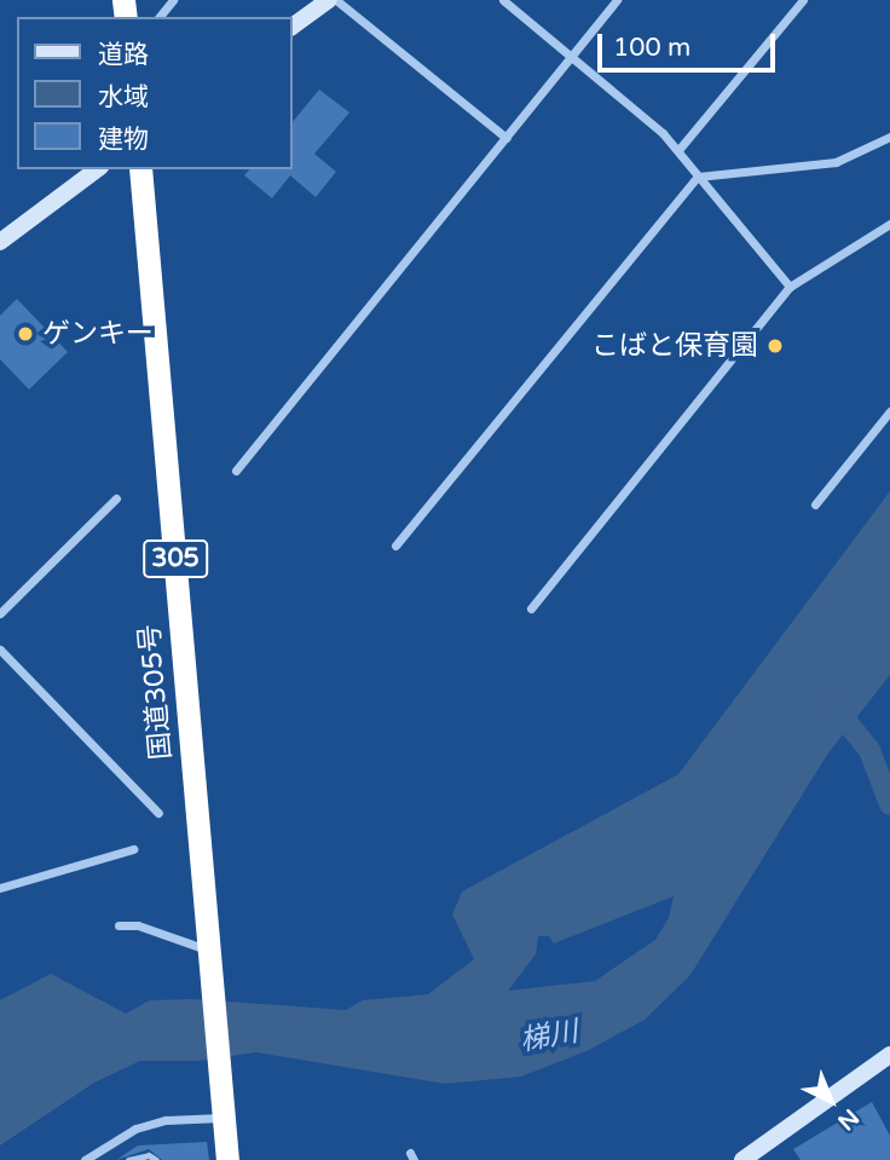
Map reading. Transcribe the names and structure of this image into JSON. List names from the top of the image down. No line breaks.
{"streets":{"highway":["305","国道305号"]},"water":["梯川"],"places":["ゲンキー","こばと保育園"],"legend":["道路","水域","建物"],"scale_bar":"100 m","north":"bottom right"}
